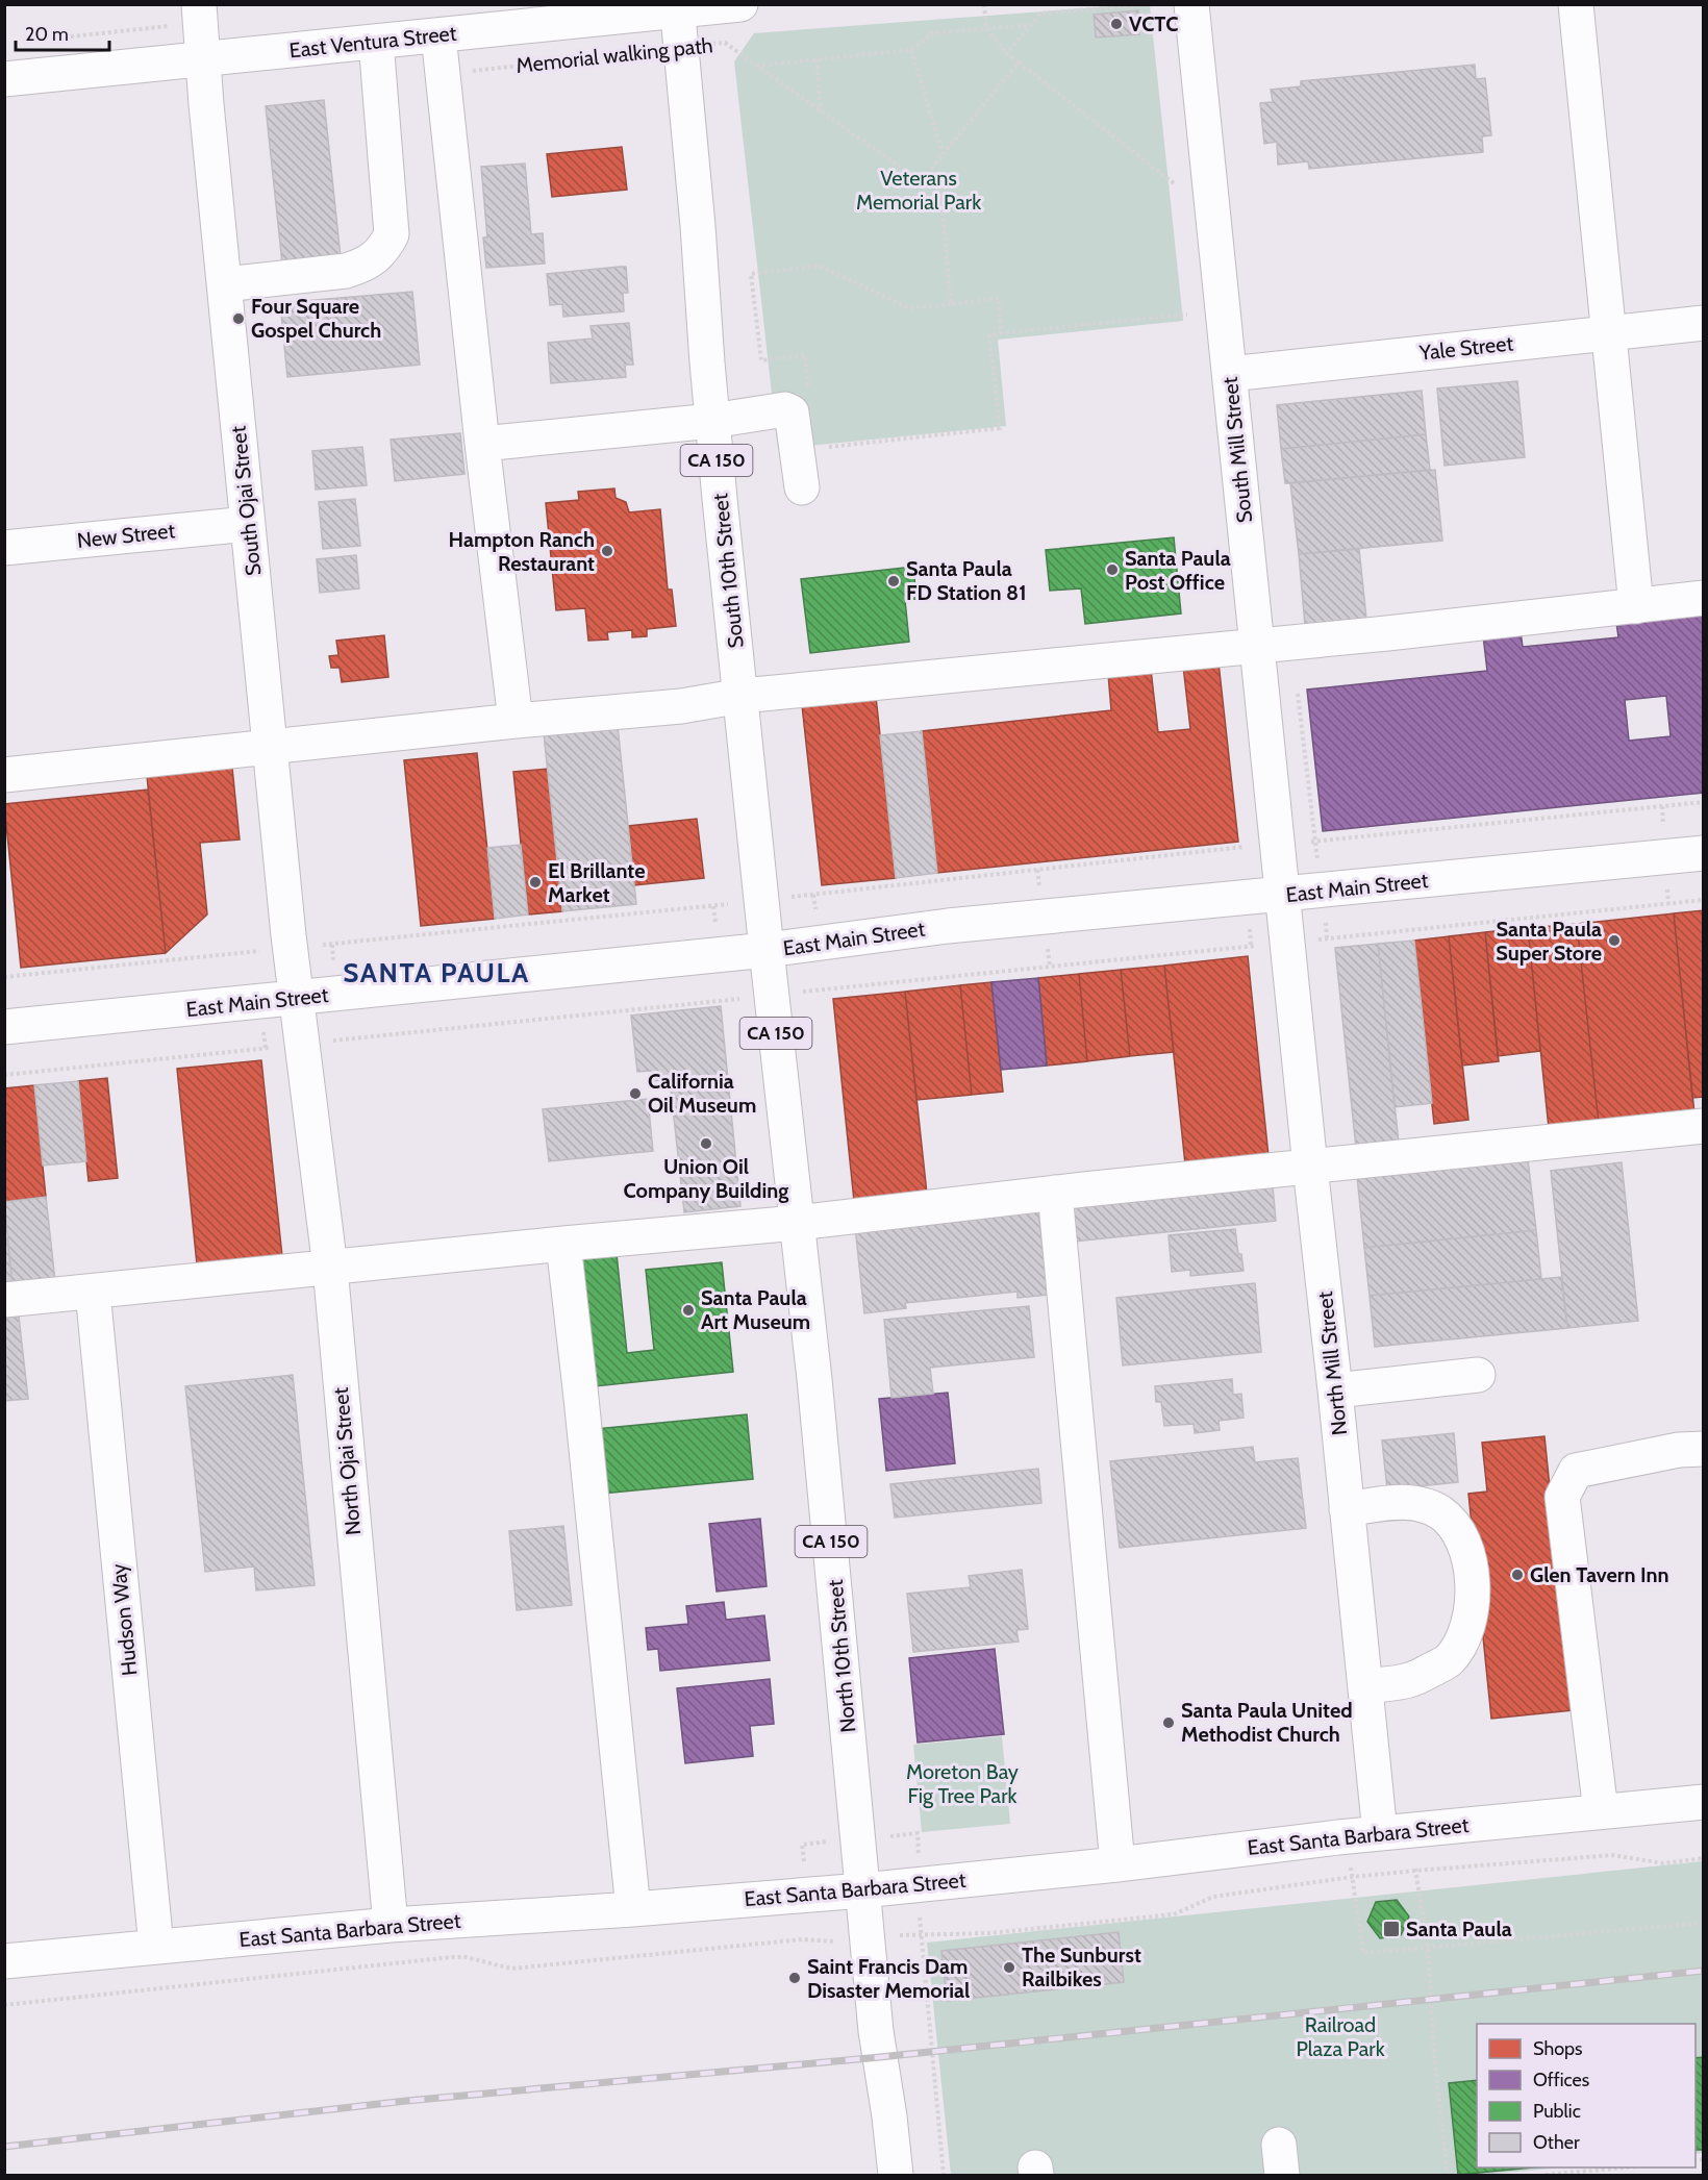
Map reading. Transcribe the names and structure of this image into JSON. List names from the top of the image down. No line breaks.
{"streets":{"street":["East Ventura Street","Yale Street","South Mill Street","CA 150","South Ojai Street","New Street","South 10th Street","East Main Street","North Mill Street","North Ojai Street","Hudson Way","North 10th Street","East Santa Barbara Street"],"path":["Memorial walking path"]},"crossings":[["East Ventura Street","South Ojai Street"],["East Ventura Street","South 10th Street"],["Memorial walking path","South 10th Street"],["Yale Street","South Mill Street"],["South Mill Street","East Main Street"],["South Mill Street","North Mill Street"],["South Ojai Street","New Street"],["South Ojai Street","East Main Street"],["South Ojai Street","North Ojai Street"],["South 10th Street","East Main Street"],["South 10th Street","North 10th Street"],["East Main Street","North Mill Street"],["East Main Street","North Ojai Street"],["East Main Street","North 10th Street"],["North Mill Street","East Santa Barbara Street"],["North Ojai Street","East Santa Barbara Street"],["Hudson Way","East Santa Barbara Street"],["North 10th Street","East Santa Barbara Street"]],"districts":["SANTA PAULA"],"parks":["Veterans Memorial Park","Moreton Bay Fig Tree Park","Railroad Plaza Park"],"places":{"other":["VCTC","Four Square Gospel Church","Hampton Ranch Restaurant","Santa Paula Post Office","Santa Paula FD Station 81","El Brillante Market","Santa Paula Super Store","California Oil Museum","Union Oil Company Building","Santa Paula Art Museum","Glen Tavern Inn","Santa Paula United Methodist Church","The Sunburst Railbikes","Saint Francis Dam Disaster Memorial"],"transit":["Santa Paula"]},"legend":["Shops","Offices","Public","Other"],"scale_bar":"20 m"}
